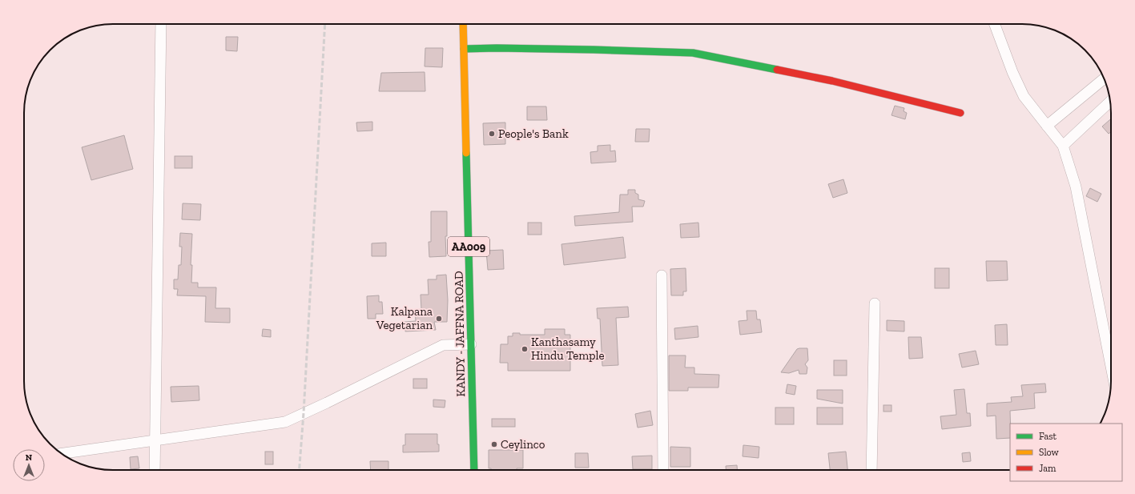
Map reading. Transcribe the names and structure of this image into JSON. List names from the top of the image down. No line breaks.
{"streets":{"main road":["AA009","KANDY - JAFFNA ROAD"]},"places":["People's Bank","Kalpana Vegetarian","Kanthasamy Hindu Temple","Ceylinco"],"legend":["Fast","Slow","Jam"],"north":"top"}
